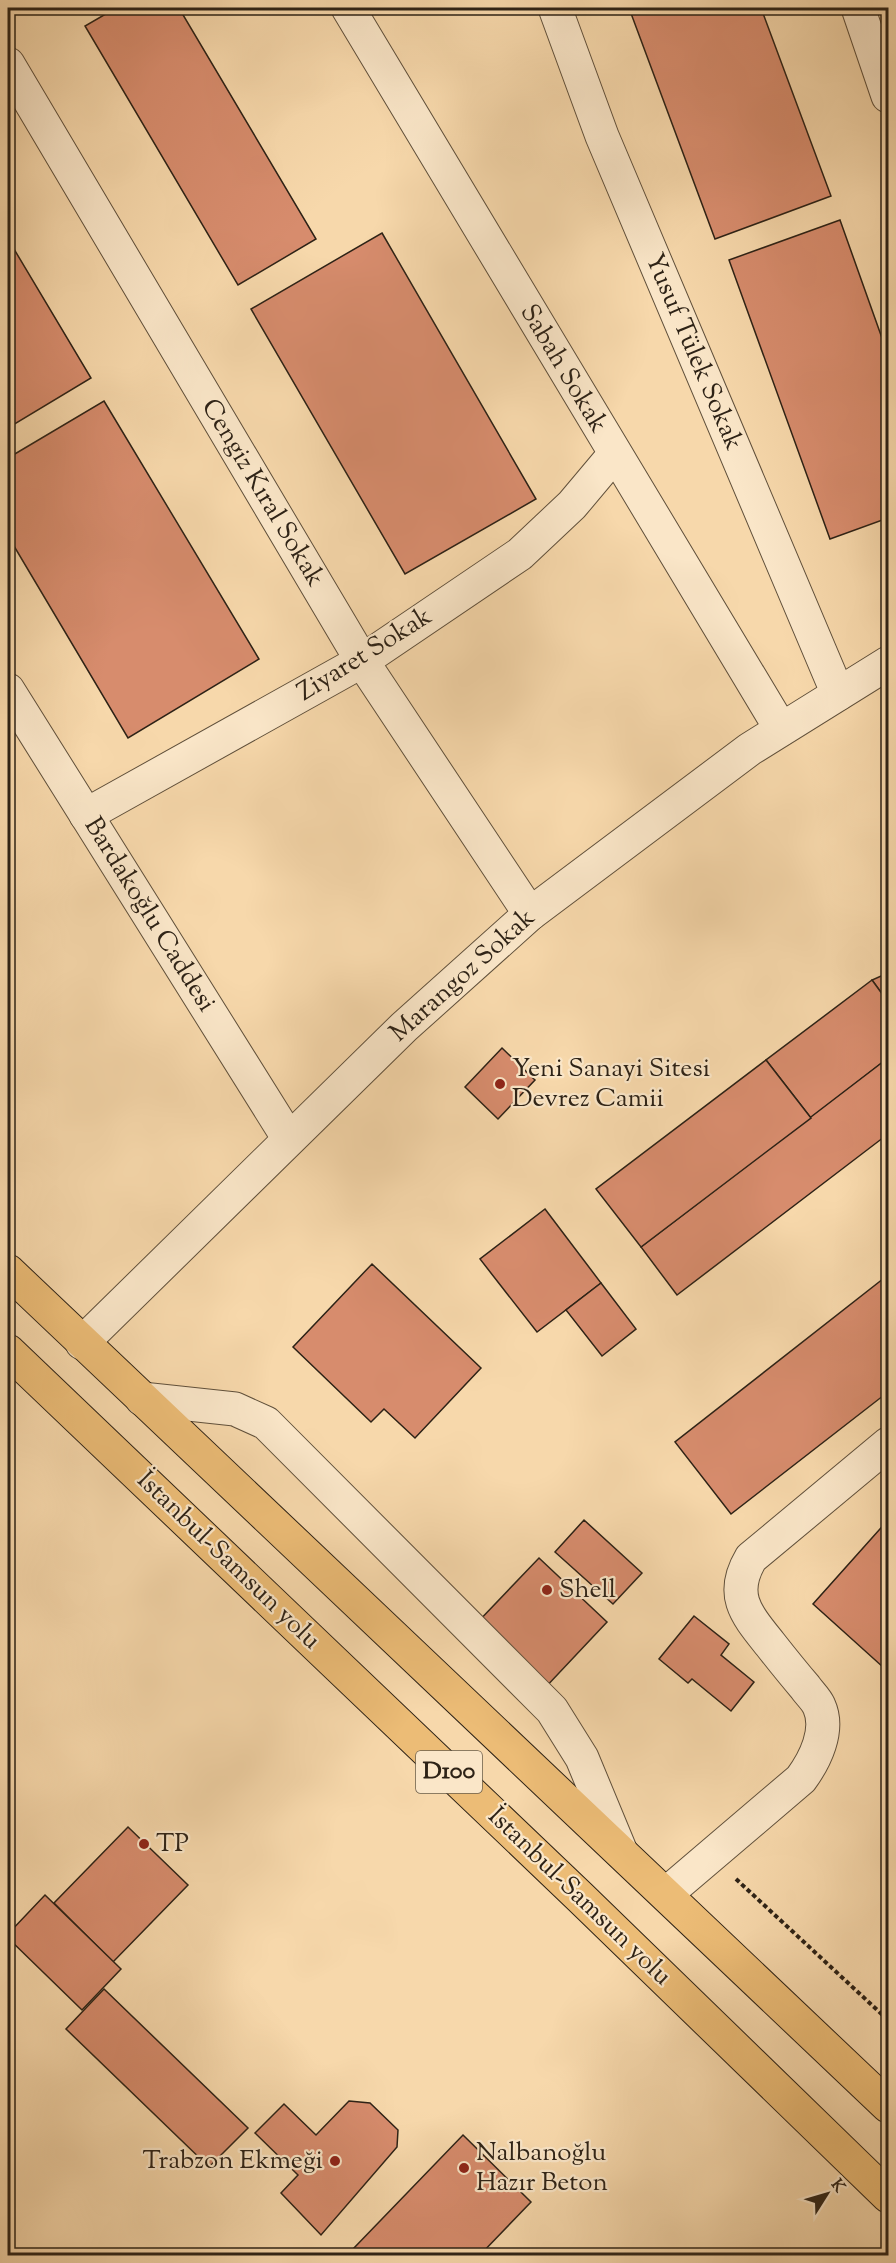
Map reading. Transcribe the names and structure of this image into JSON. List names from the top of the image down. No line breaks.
{"streets":{"highway":["İstanbul-Samsun yolu","D100"],"street":["Yusuf Tülek Sokak","Sabah Sokak","Cengiz Kıral Sokak","Ziyaret Sokak","Bardakoğlu Caddesi","Marangoz Sokak"]},"crossings":[["Yusuf Tülek Sokak","Marangoz Sokak"],["Sabah Sokak","Ziyaret Sokak"],["Sabah Sokak","Marangoz Sokak"],["Cengiz Kıral Sokak","Ziyaret Sokak"],["Cengiz Kıral Sokak","Marangoz Sokak"],["Ziyaret Sokak","Bardakoğlu Caddesi"],["Bardakoğlu Caddesi","Marangoz Sokak"],["Marangoz Sokak","D100"]],"places":["Yeni Sanayi Sitesi Devrez Camii","Shell","TP","Trabzon Ekmeği","Nalbanoğlu Hazır Beton"],"north":"top right"}
